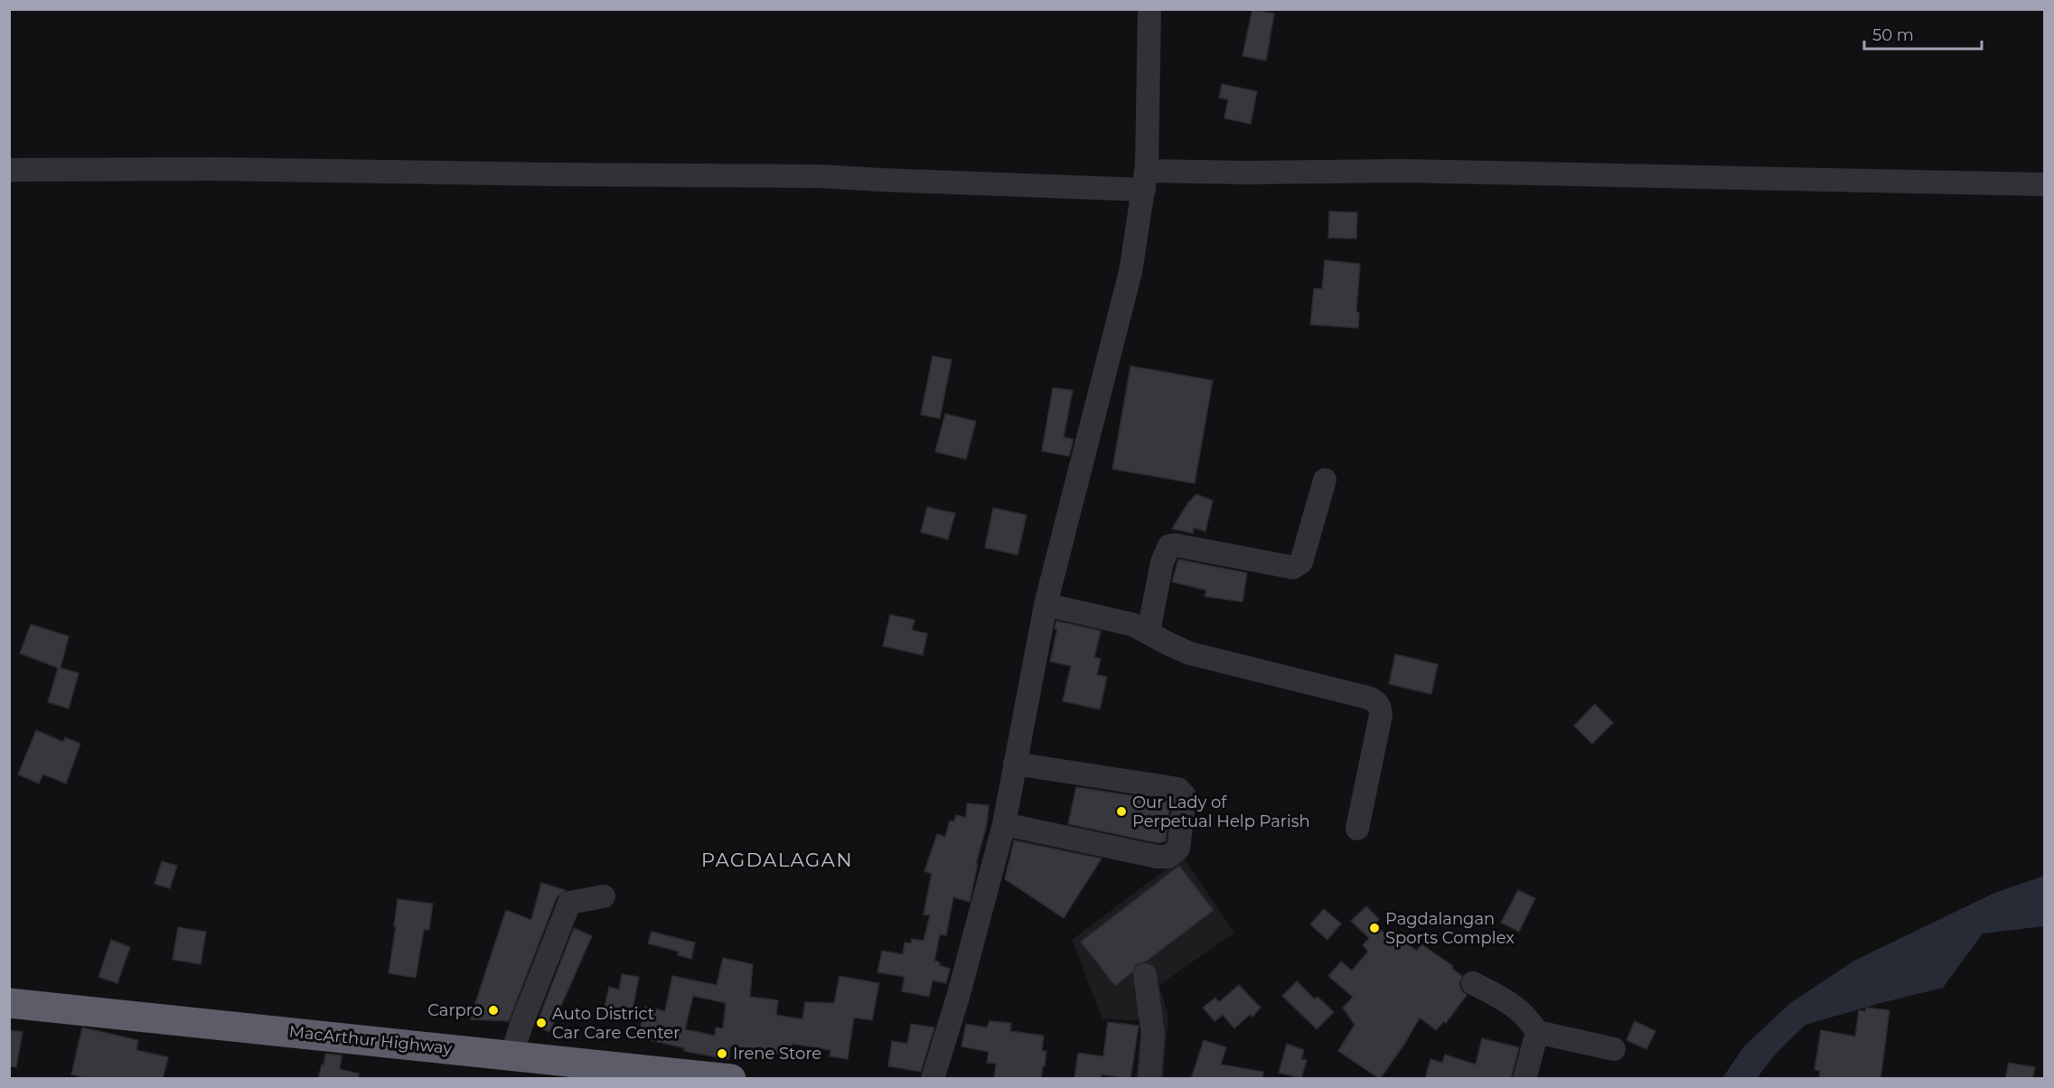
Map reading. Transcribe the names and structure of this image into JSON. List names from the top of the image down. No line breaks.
{"streets":{"highway":["MacArthur Highway"]},"districts":["PAGDALAGAN"],"places":["Our Lady of Perpetual Help Parish","Pagdalangan Sports Complex","Carpro","Auto District Car Care Center","Irene Store"],"scale_bar":"50 m"}
